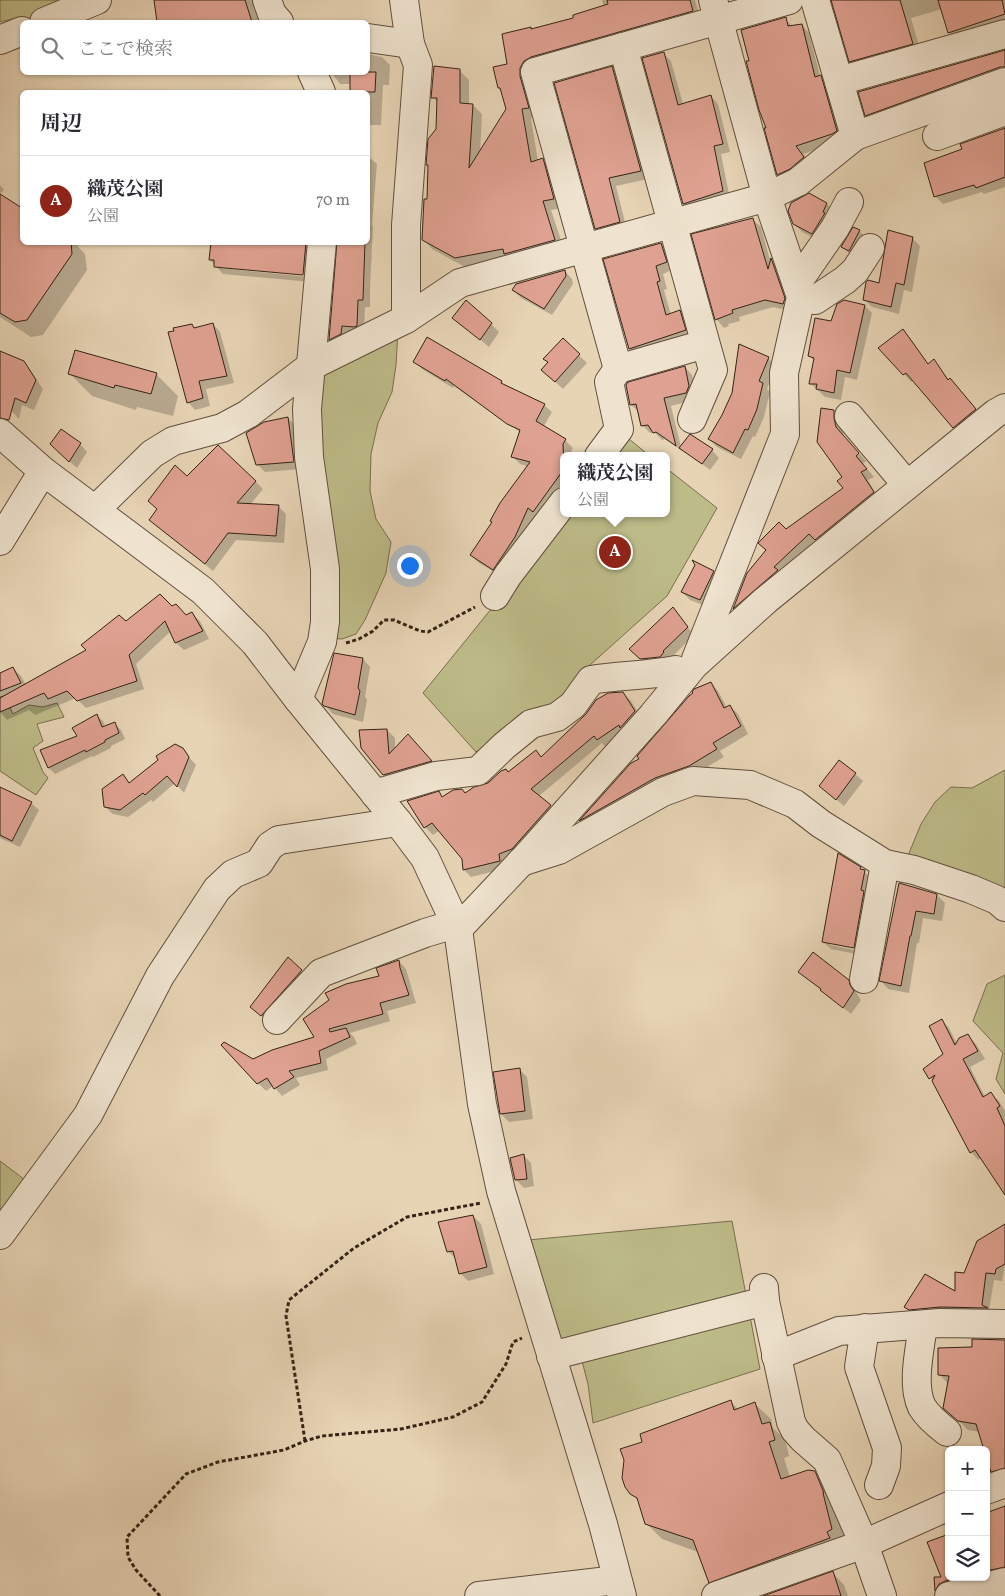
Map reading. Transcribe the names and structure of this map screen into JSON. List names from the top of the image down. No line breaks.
{"page":{"search":"ここで検索","heading":"周辺","list":[{"mark":"A","name":"織茂公園","note":"公園","value":"70 m"}],"popup":["織茂公園","公園"],"pins":"A","map_buttons":["+","−"]}}
